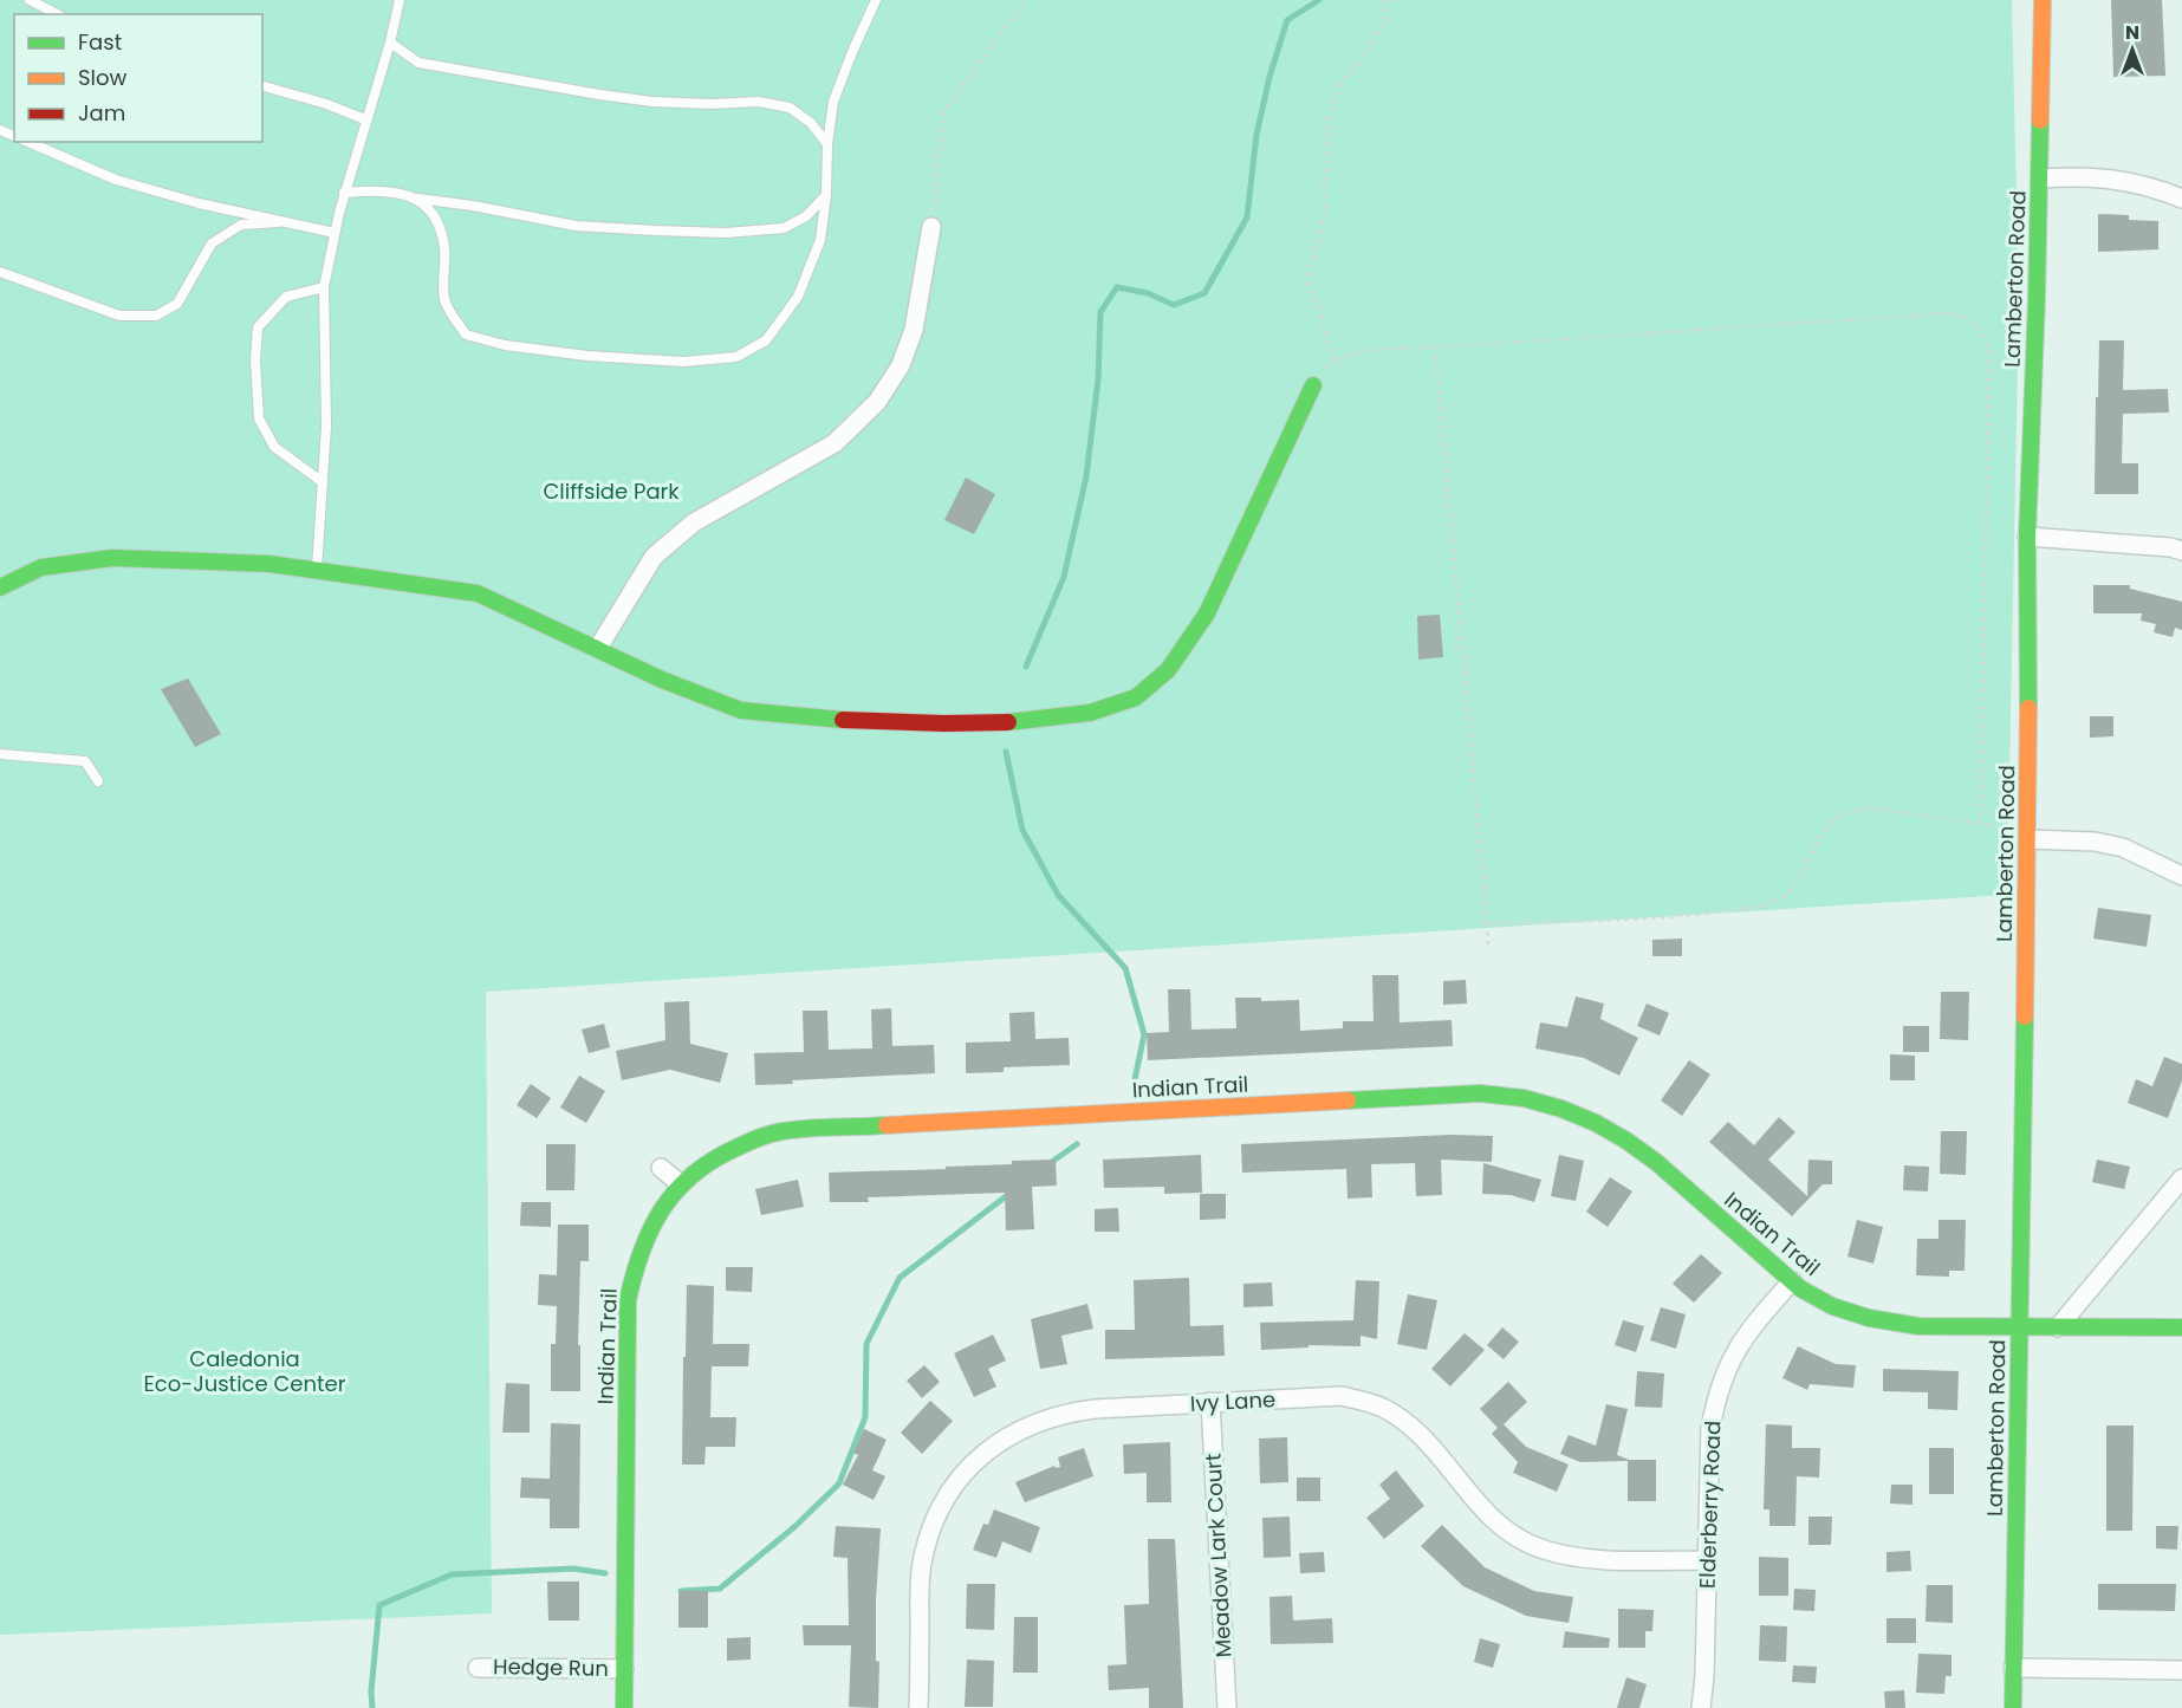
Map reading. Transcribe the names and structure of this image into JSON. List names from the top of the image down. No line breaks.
{"streets":{"street":["Lamberton Road","Indian Trail","Ivy Lane","Elderberry Road","Meadow Lark Court","Hedge Run"]},"crossings":[["Lamberton Road","Indian Trail"],["Indian Trail","Elderberry Road"],["Indian Trail","Hedge Run"],["Ivy Lane","Elderberry Road"],["Ivy Lane","Meadow Lark Court"]],"parks":["Cliffside Park","Caledonia Eco-Justice Center"],"legend":["Fast","Slow","Jam"],"north":"top"}
